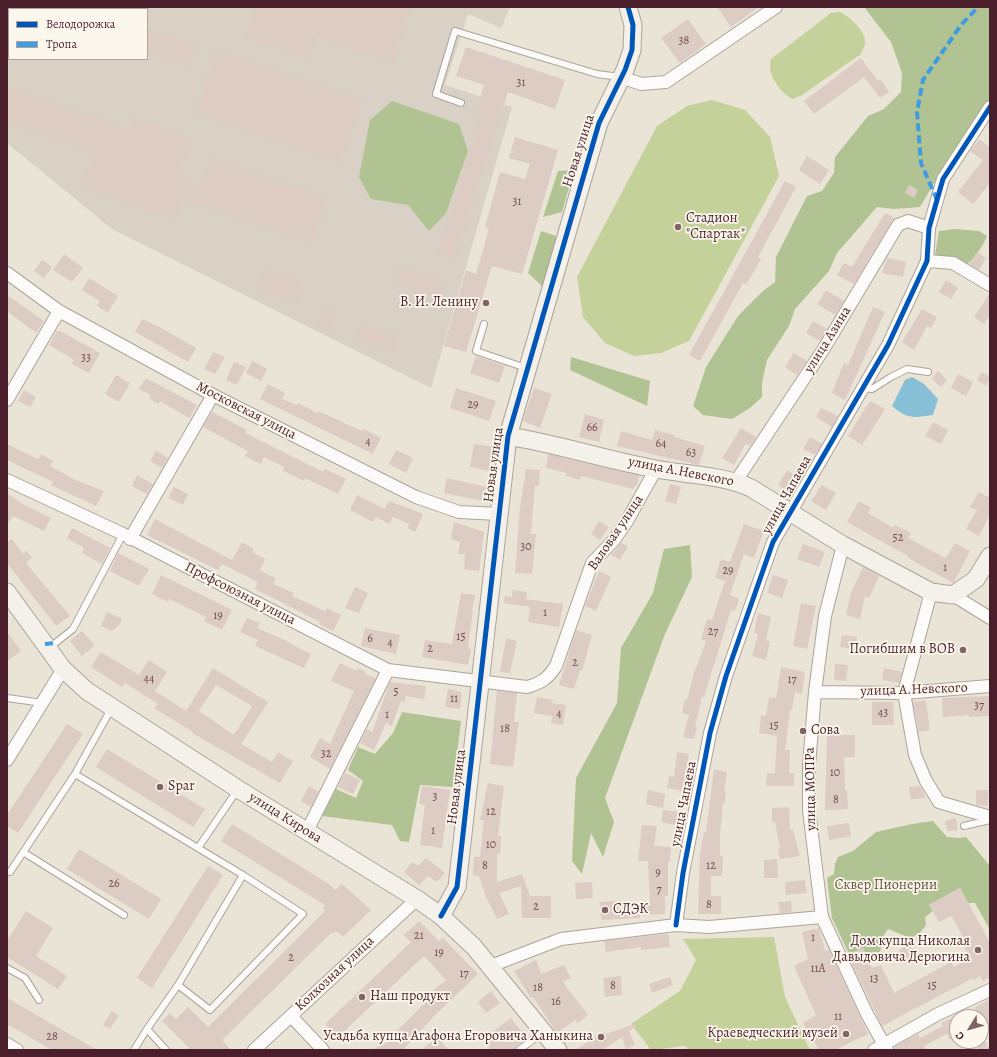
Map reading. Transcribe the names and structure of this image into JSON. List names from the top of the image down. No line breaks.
{"streets":{"street":["Новая улица","улица Азина","Московская улица","улица А.Невского","улица Чапаева","Валовая улица","Профсоюзная улица","улица МОПРа","улица Кирова","Колхозная улица"]},"crossings":[["Новая улица","Московская улица"],["Новая улица","улица А.Невского"],["Новая улица","Валовая улица"],["Новая улица","Профсоюзная улица"],["Новая улица","улица Кирова"],["улица Азина","улица А.Невского"],["улица Азина","улица Чапаева"],["улица А.Невского","улица Чапаева"],["улица А.Невского","Валовая улица"],["улица А.Невского","улица МОПРа"],["Валовая улица","Профсоюзная улица"],["улица Кирова","Колхозная улица"]],"parks":["Сквер Пионерии"],"places":["Стадион \"Спартак\"","В. И. Ленину","Погибшим в ВОВ","Сова","Spar","СДЭК","Дом купца Николая Давыдовича Дерюгина","Наш продукт","Краеведческий музей","Усадьба купца Агафона Егоровича Ханыкина"],"house_numbers":["38","31","31","33","29","66","4","64","63","52","30","1","29","1","19","27","15","6","4","2","2","44","17","5","11","37","43","4","1","15","18","32","10","3","8","12","1","10","8","12","9","26","7","8","2","21","1","19","2","11А","17","13","8","15","18","16","11","28"],"legend":["Велодорожка","Тропа"],"north":"bottom left"}
